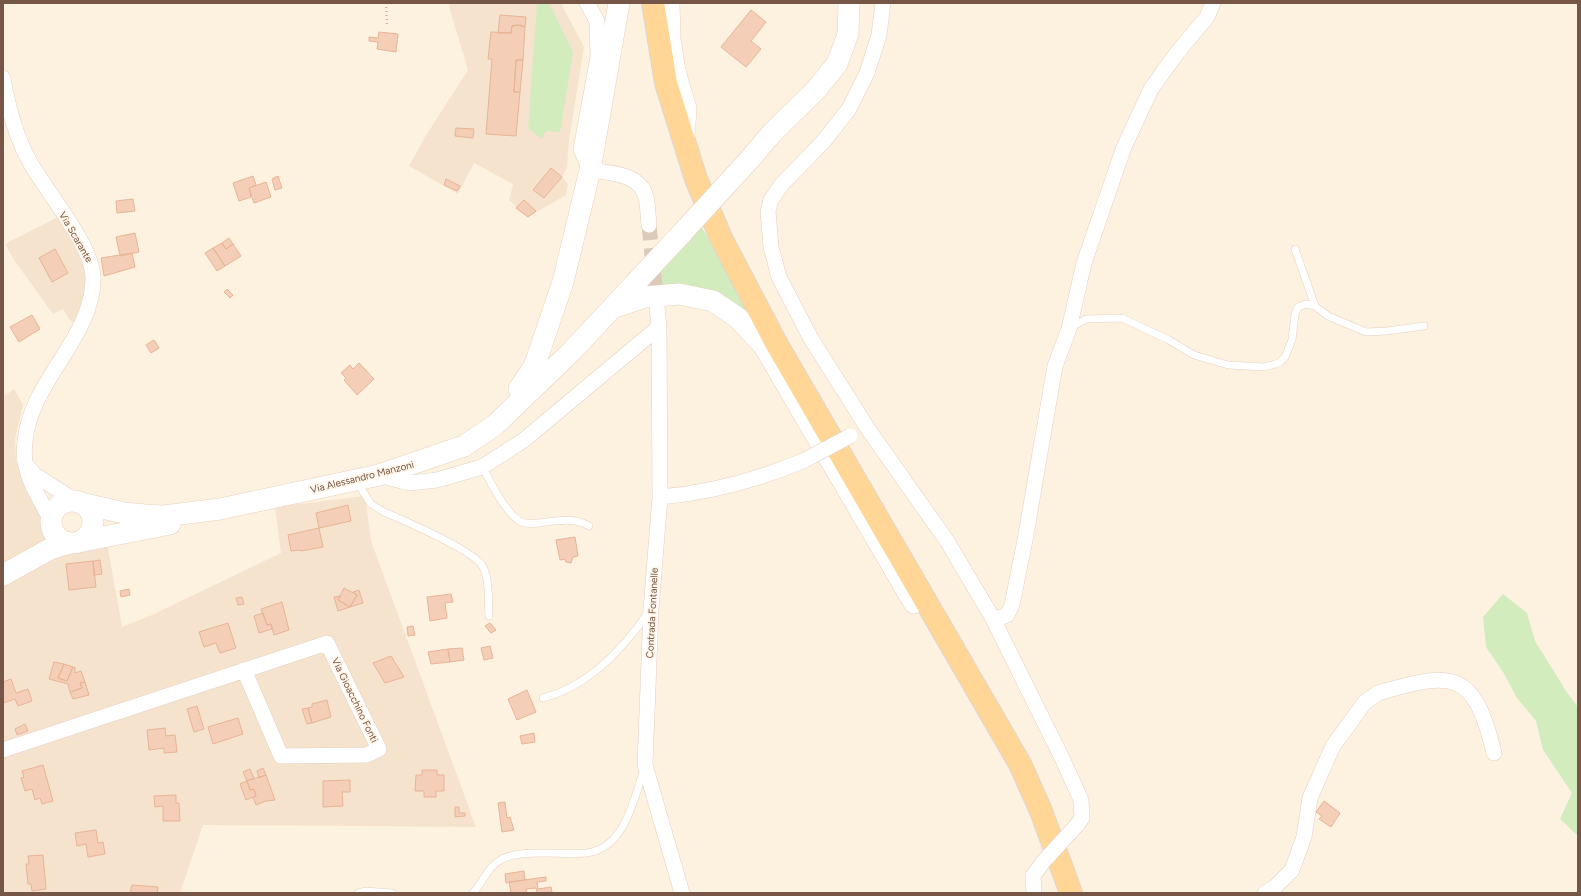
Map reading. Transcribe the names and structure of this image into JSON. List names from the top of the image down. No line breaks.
{"streets":{"main road":["Via Alessandro Manzoni"],"street":["Via Scarante","Contrada Fontanelle","Via Gioacchino Fonti"]},"crossings":[["Via Scarante","Via Alessandro Manzoni"]]}
